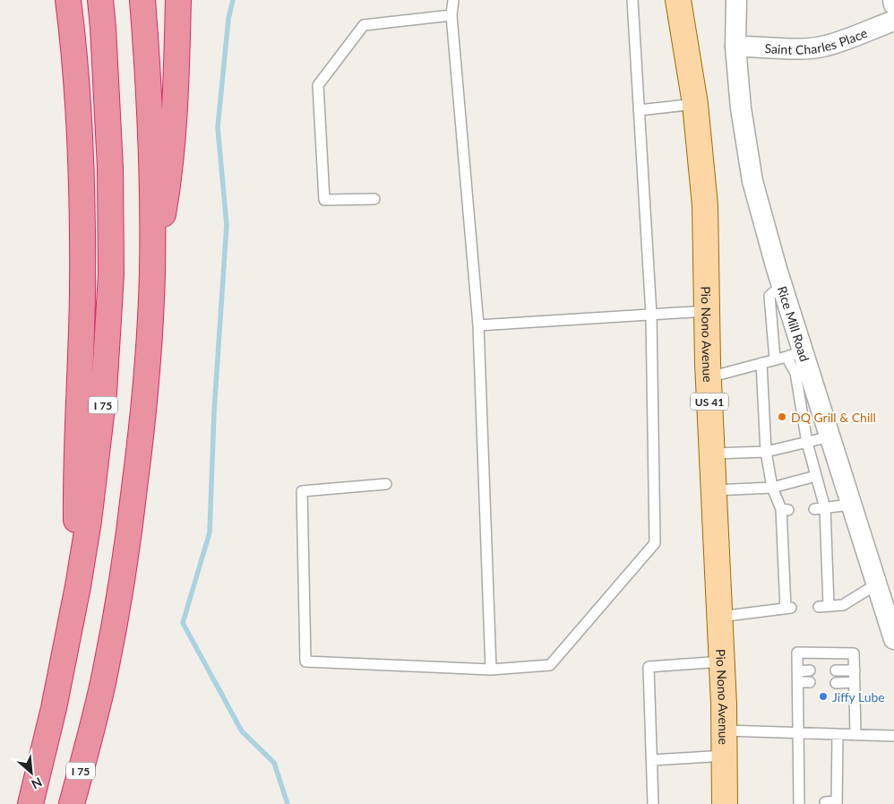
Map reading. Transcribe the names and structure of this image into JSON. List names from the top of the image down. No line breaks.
{"streets":{"highway":["I 75"],"main road":["Pio Nono Avenue","US 41"],"street":["Saint Charles Place","Rice Mill Road"]},"crossings":[["Saint Charles Place","Rice Mill Road"]],"places":["DQ Grill & Chill","Jiffy Lube"],"north":"bottom right"}
